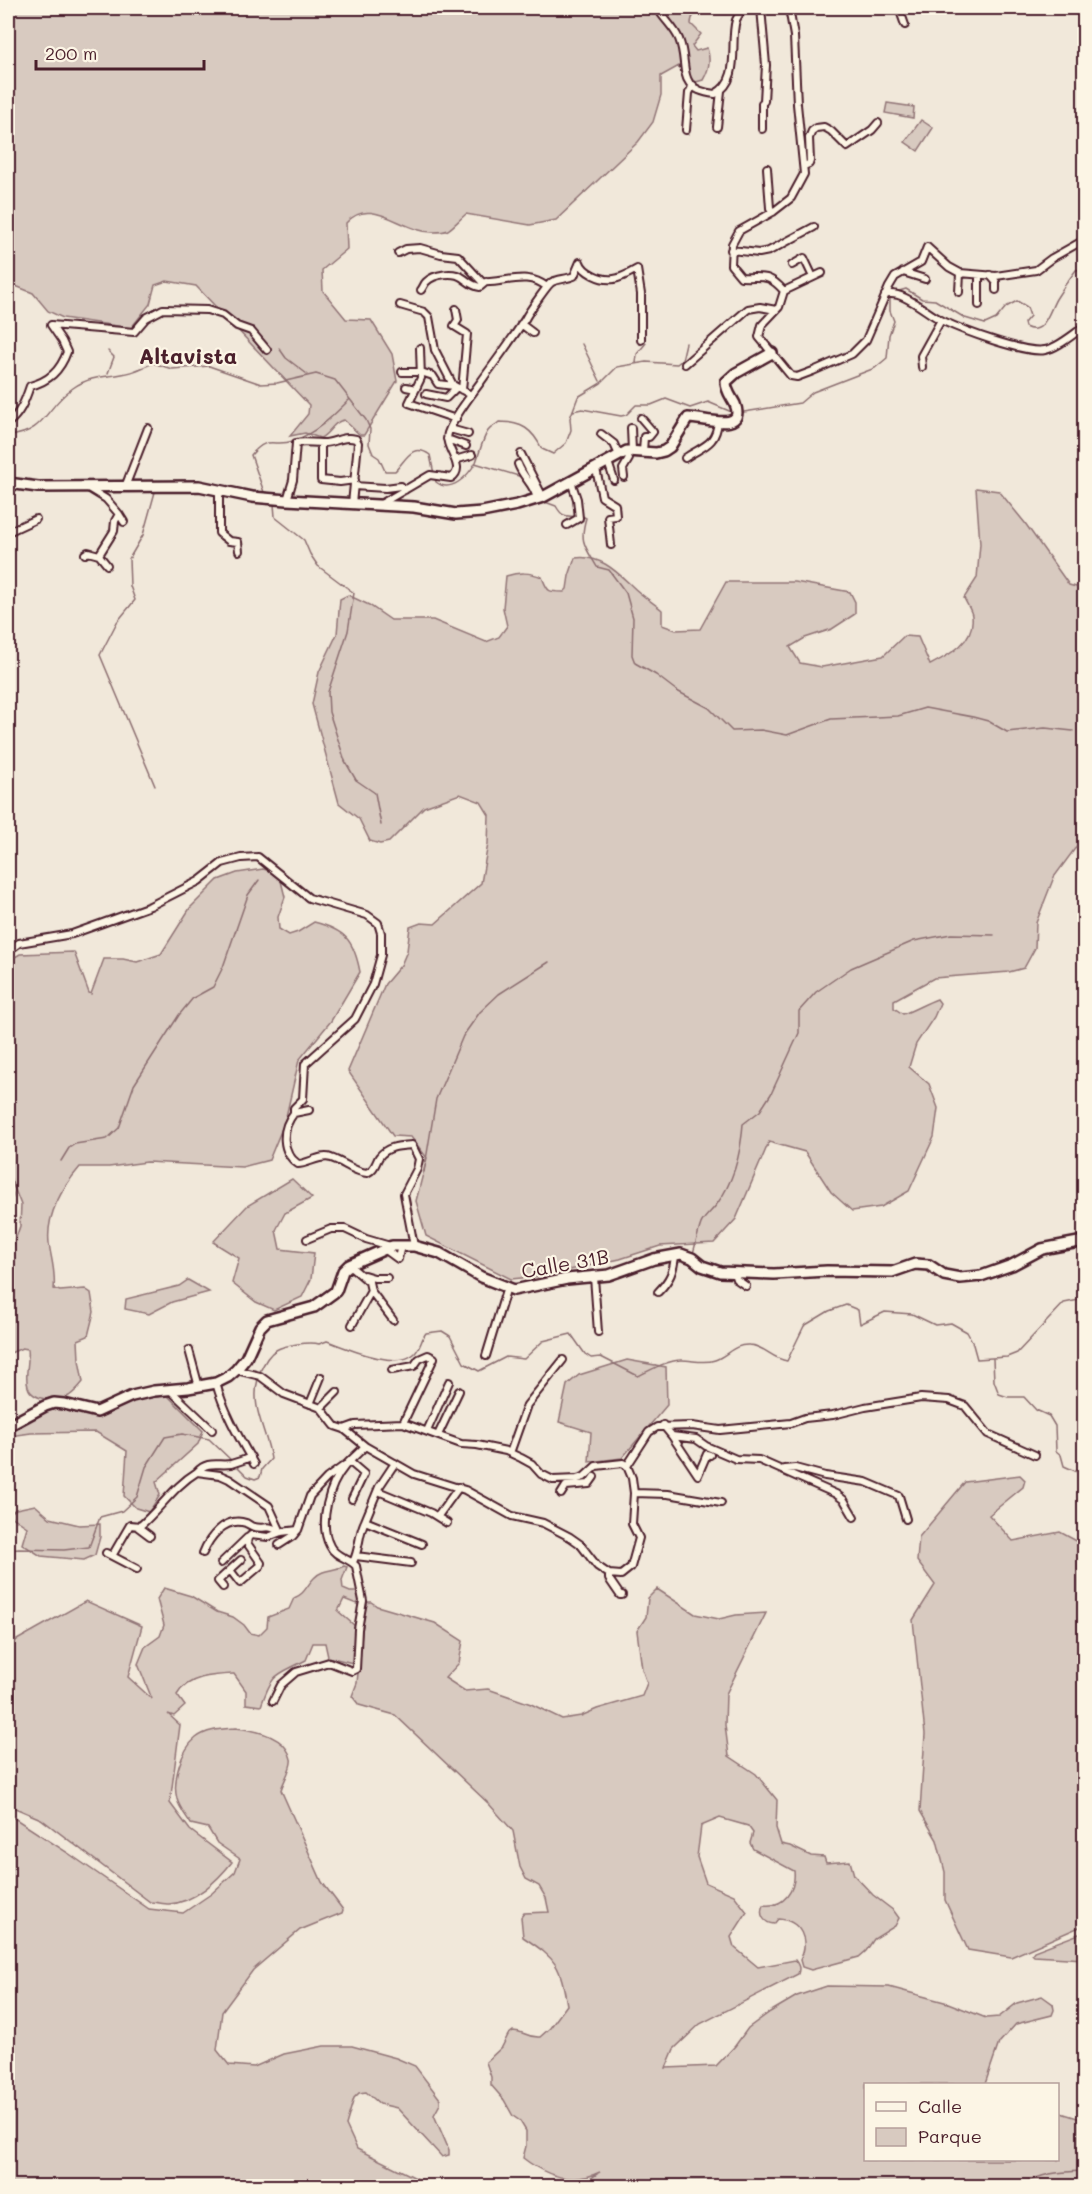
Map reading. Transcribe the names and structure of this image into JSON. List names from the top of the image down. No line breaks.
{"streets":{"street":["Calle 31B"]},"districts":["Altavista"],"legend":["Calle","Parque"],"scale_bar":"200 m"}
